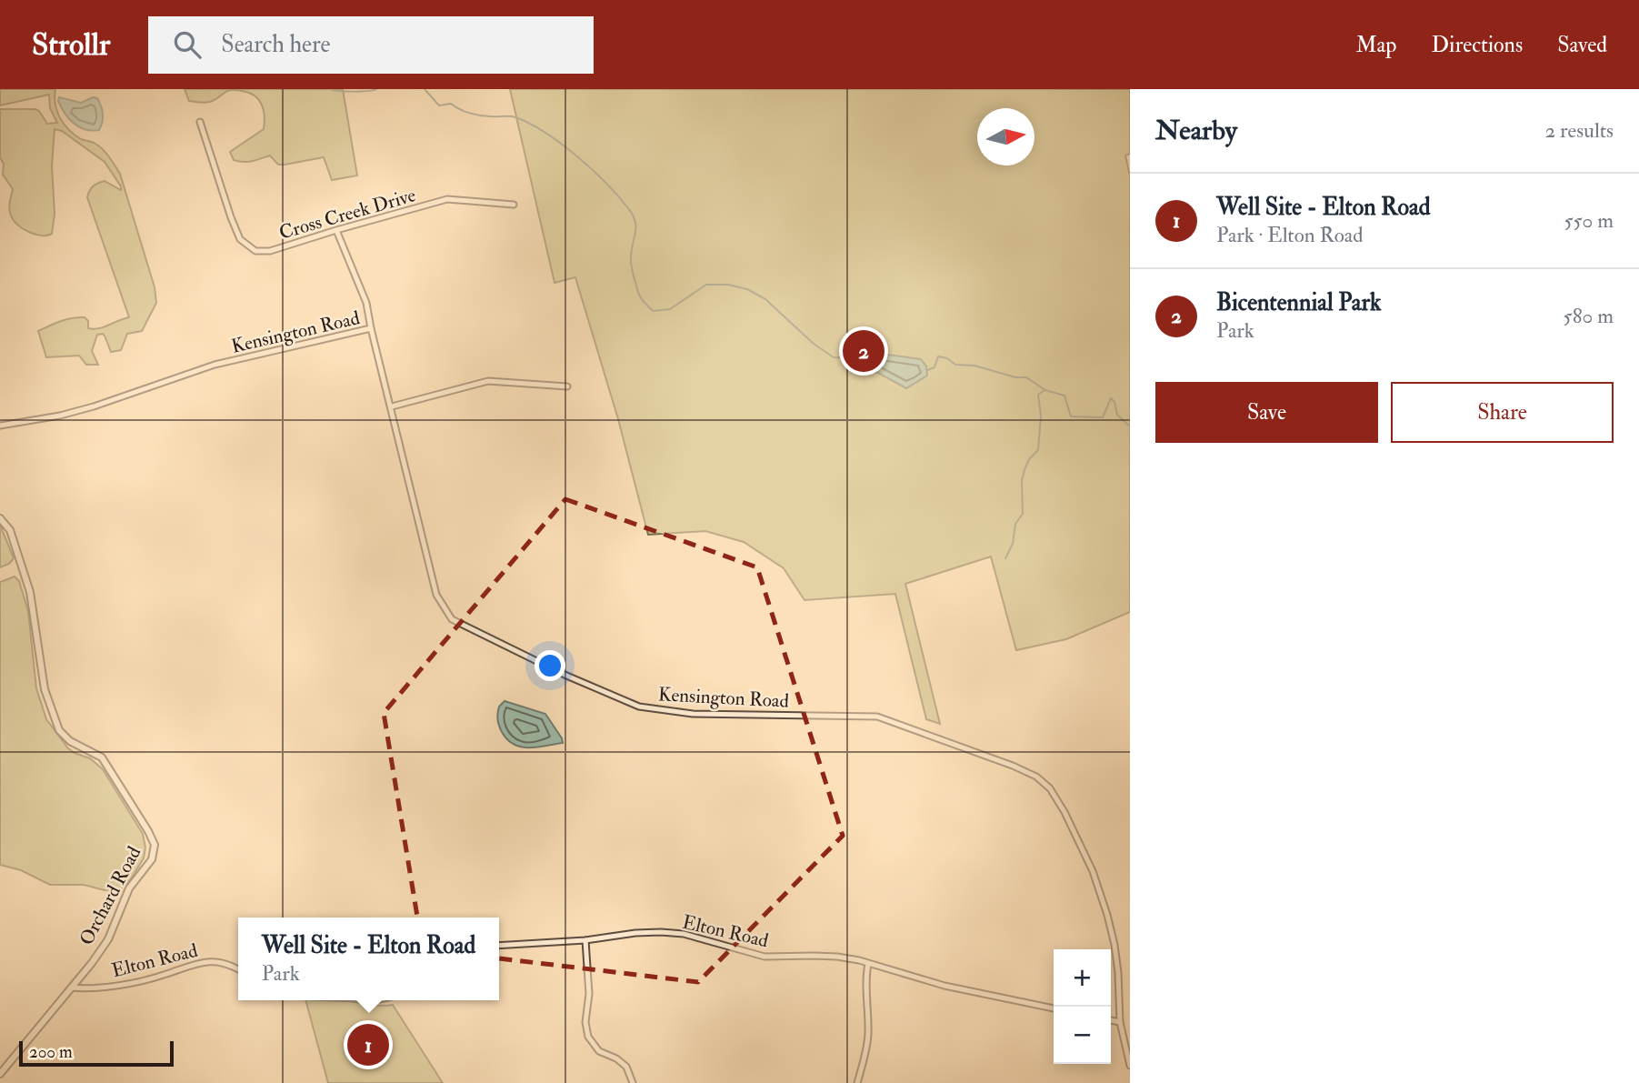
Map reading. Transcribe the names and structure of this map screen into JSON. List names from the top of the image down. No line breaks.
{"streets":{"street":["Cross Creek Drive","Kensington Road","Orchard Road","Elton Road"]},"crossings":[["Orchard Road","Elton Road"]],"scale_bar":"200 m","north":"right","page":{"header":"Strollr","search":"Search here","nav":["Map","Directions","Saved"],"heading":["Nearby","2 results"],"list":[{"mark":"1","name":"Well Site - Elton Road","note":"Park · Elton Road","value":"550 m"},{"mark":"2","name":"Bicentennial Park","note":"Park","value":"580 m"}],"pins":["2","1"],"buttons":["Save","Share"],"popup":["Well Site - Elton Road","Park"],"map_buttons":["+","−"],"scale":"200 m"}}
